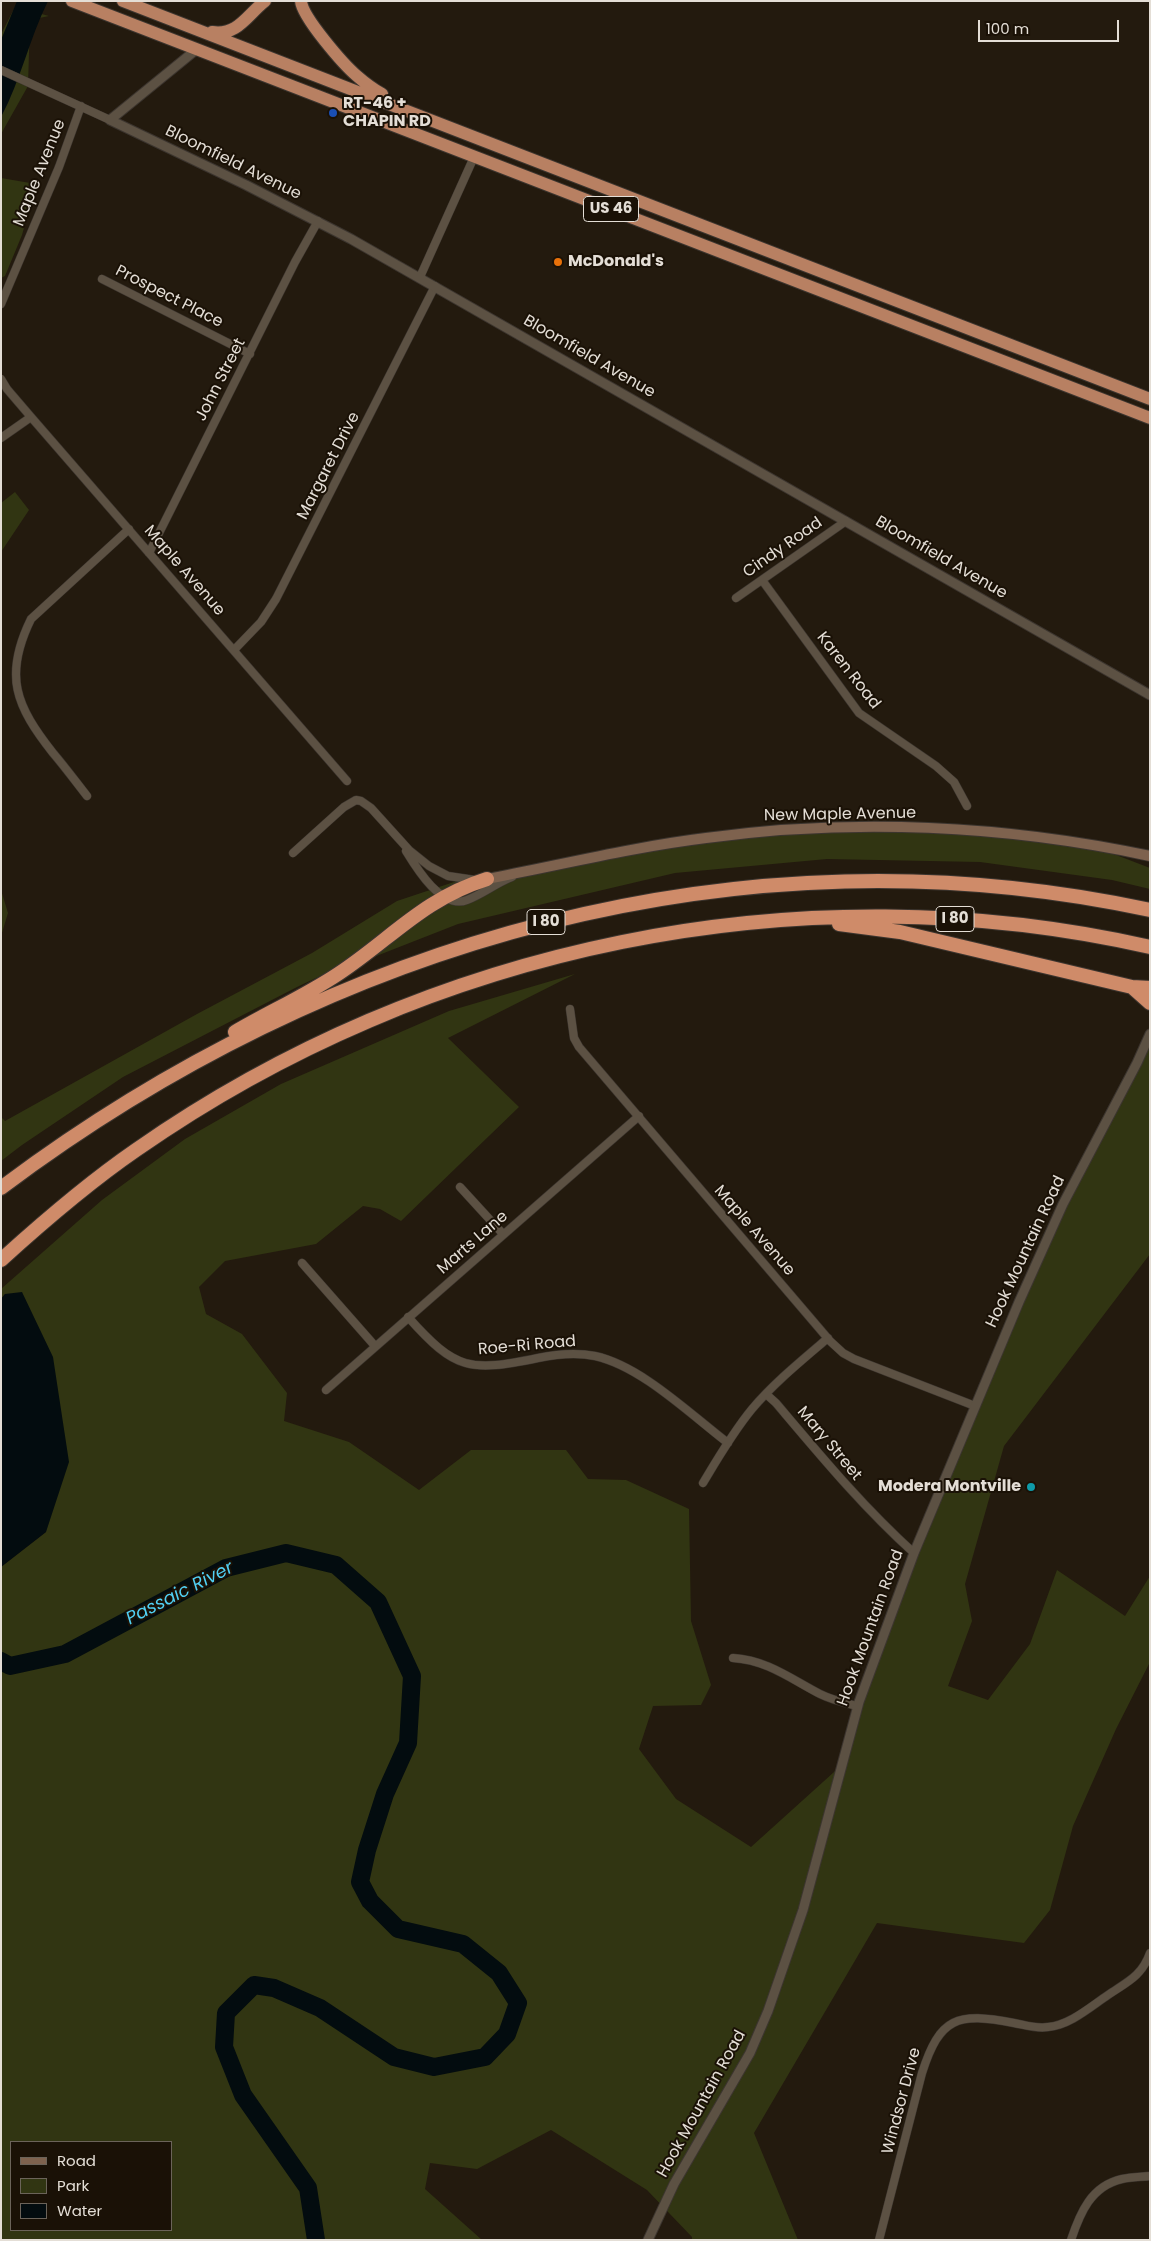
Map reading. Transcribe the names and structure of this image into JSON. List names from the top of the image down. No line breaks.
{"streets":{"highway":["US 46","I 80"],"main road":["New Maple Avenue"],"street":["Bloomfield Avenue","Maple Avenue","Prospect Place","John Street","Margaret Drive","Cindy Road","Karen Road","Marts Lane","Hook Mountain Road","Roe-Ri Road","Mary Street","Windsor Drive"]},"crossings":[["Bloomfield Avenue","Maple Avenue"],["Bloomfield Avenue","John Street"],["Bloomfield Avenue","Margaret Drive"],["Bloomfield Avenue","Cindy Road"],["Maple Avenue","John Street"],["Maple Avenue","Margaret Drive"],["Maple Avenue","Marts Lane"],["Maple Avenue","Hook Mountain Road"],["Prospect Place","John Street"],["Cindy Road","Karen Road"],["Marts Lane","Roe-Ri Road"],["Hook Mountain Road","Mary Street"]],"water":["Passaic River"],"places":["RT-46 + CHAPIN RD","McDonald's","Modera Montville"],"legend":["Road","Park","Water"],"scale_bar":"100 m"}
